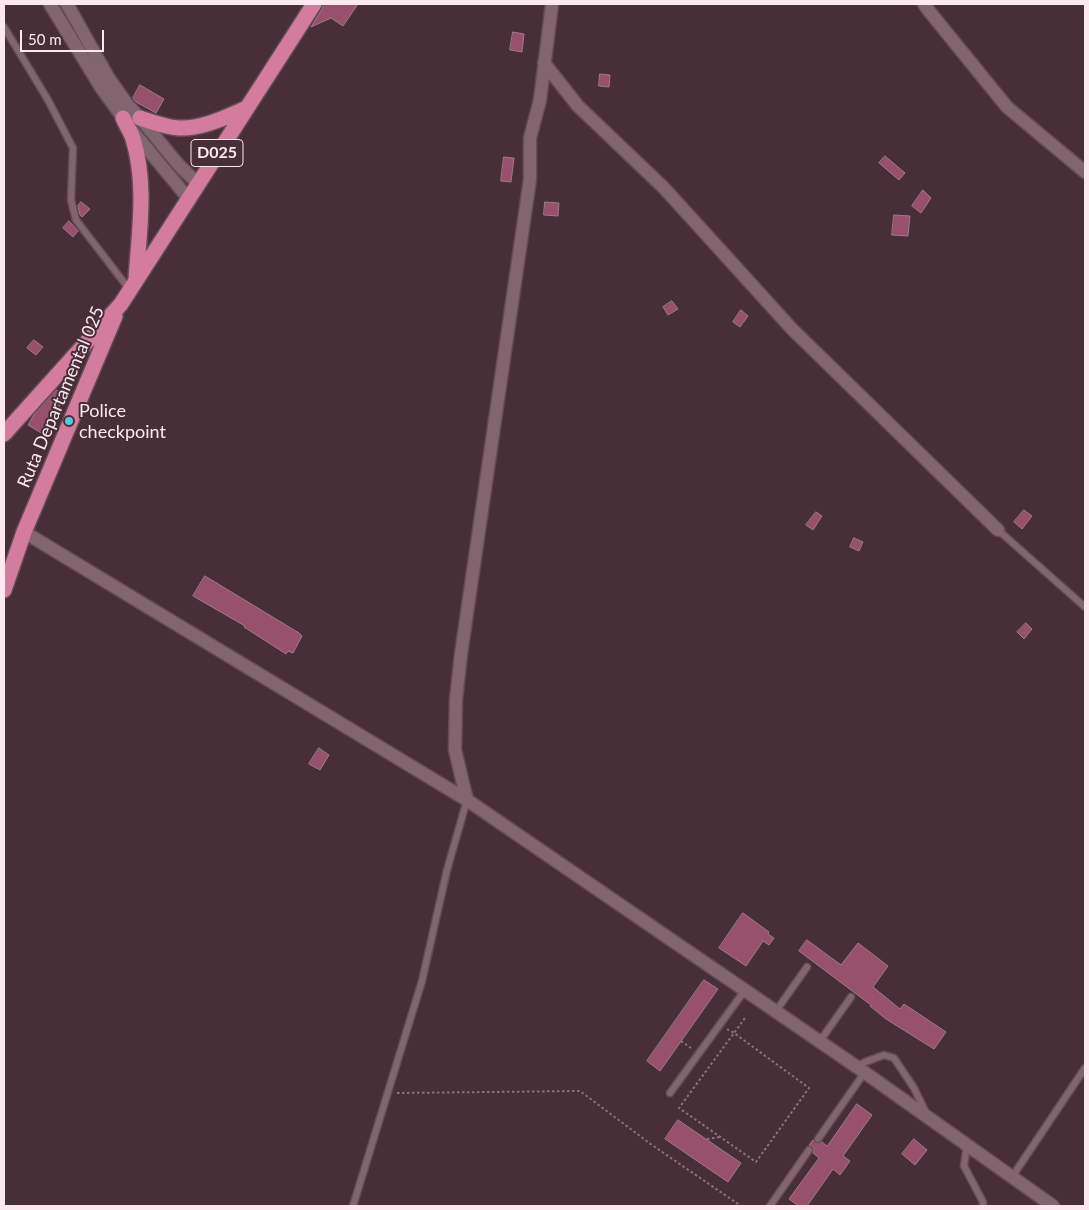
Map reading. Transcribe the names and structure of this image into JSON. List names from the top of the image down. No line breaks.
{"streets":{"highway":["D025","Ruta Departamental 025"]},"places":["Police checkpoint"],"scale_bar":"50 m"}
